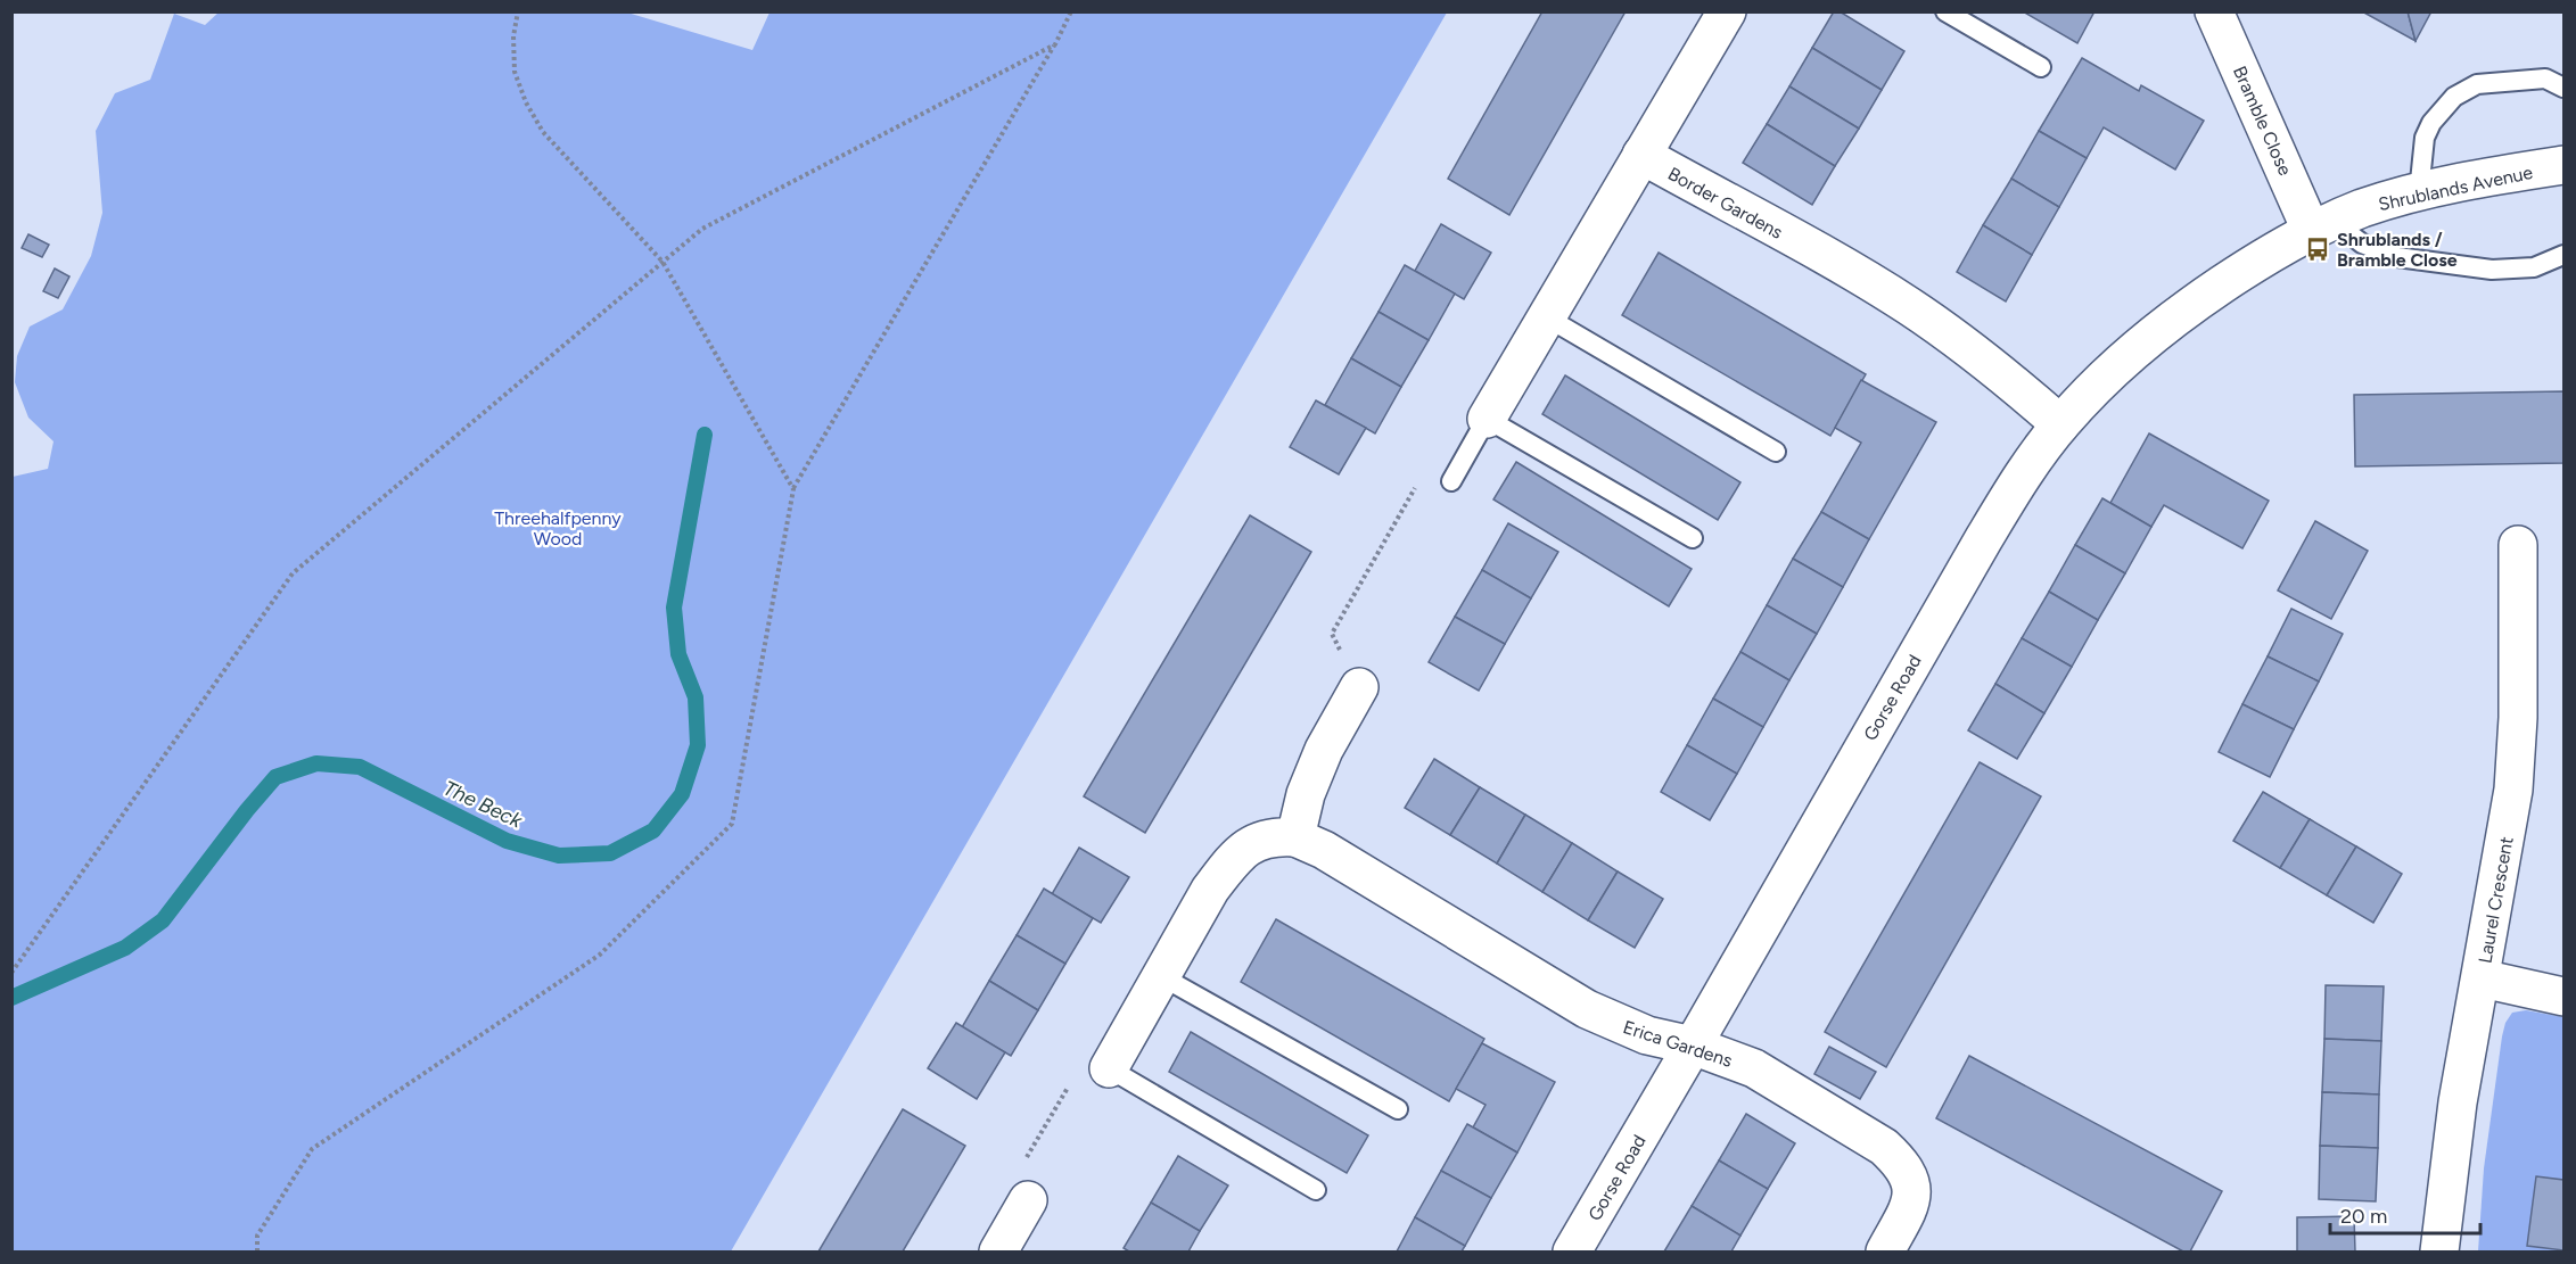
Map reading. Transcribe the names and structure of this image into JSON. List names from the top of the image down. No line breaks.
{"streets":{"street":["Bramble Close","Shrublands Avenue","Border Gardens","Gorse Road","Laurel Crescent","Erica Gardens"]},"crossings":[["Bramble Close","Shrublands Avenue"],["Bramble Close","Gorse Road"],["Shrublands Avenue","Gorse Road"],["Border Gardens","Gorse Road"],["Gorse Road","Erica Gardens"]],"water":["The Beck"],"parks":["Threehalfpenny Wood"],"places":{"bus stop":["Shrublands / Bramble Close"]},"scale_bar":"20 m"}
